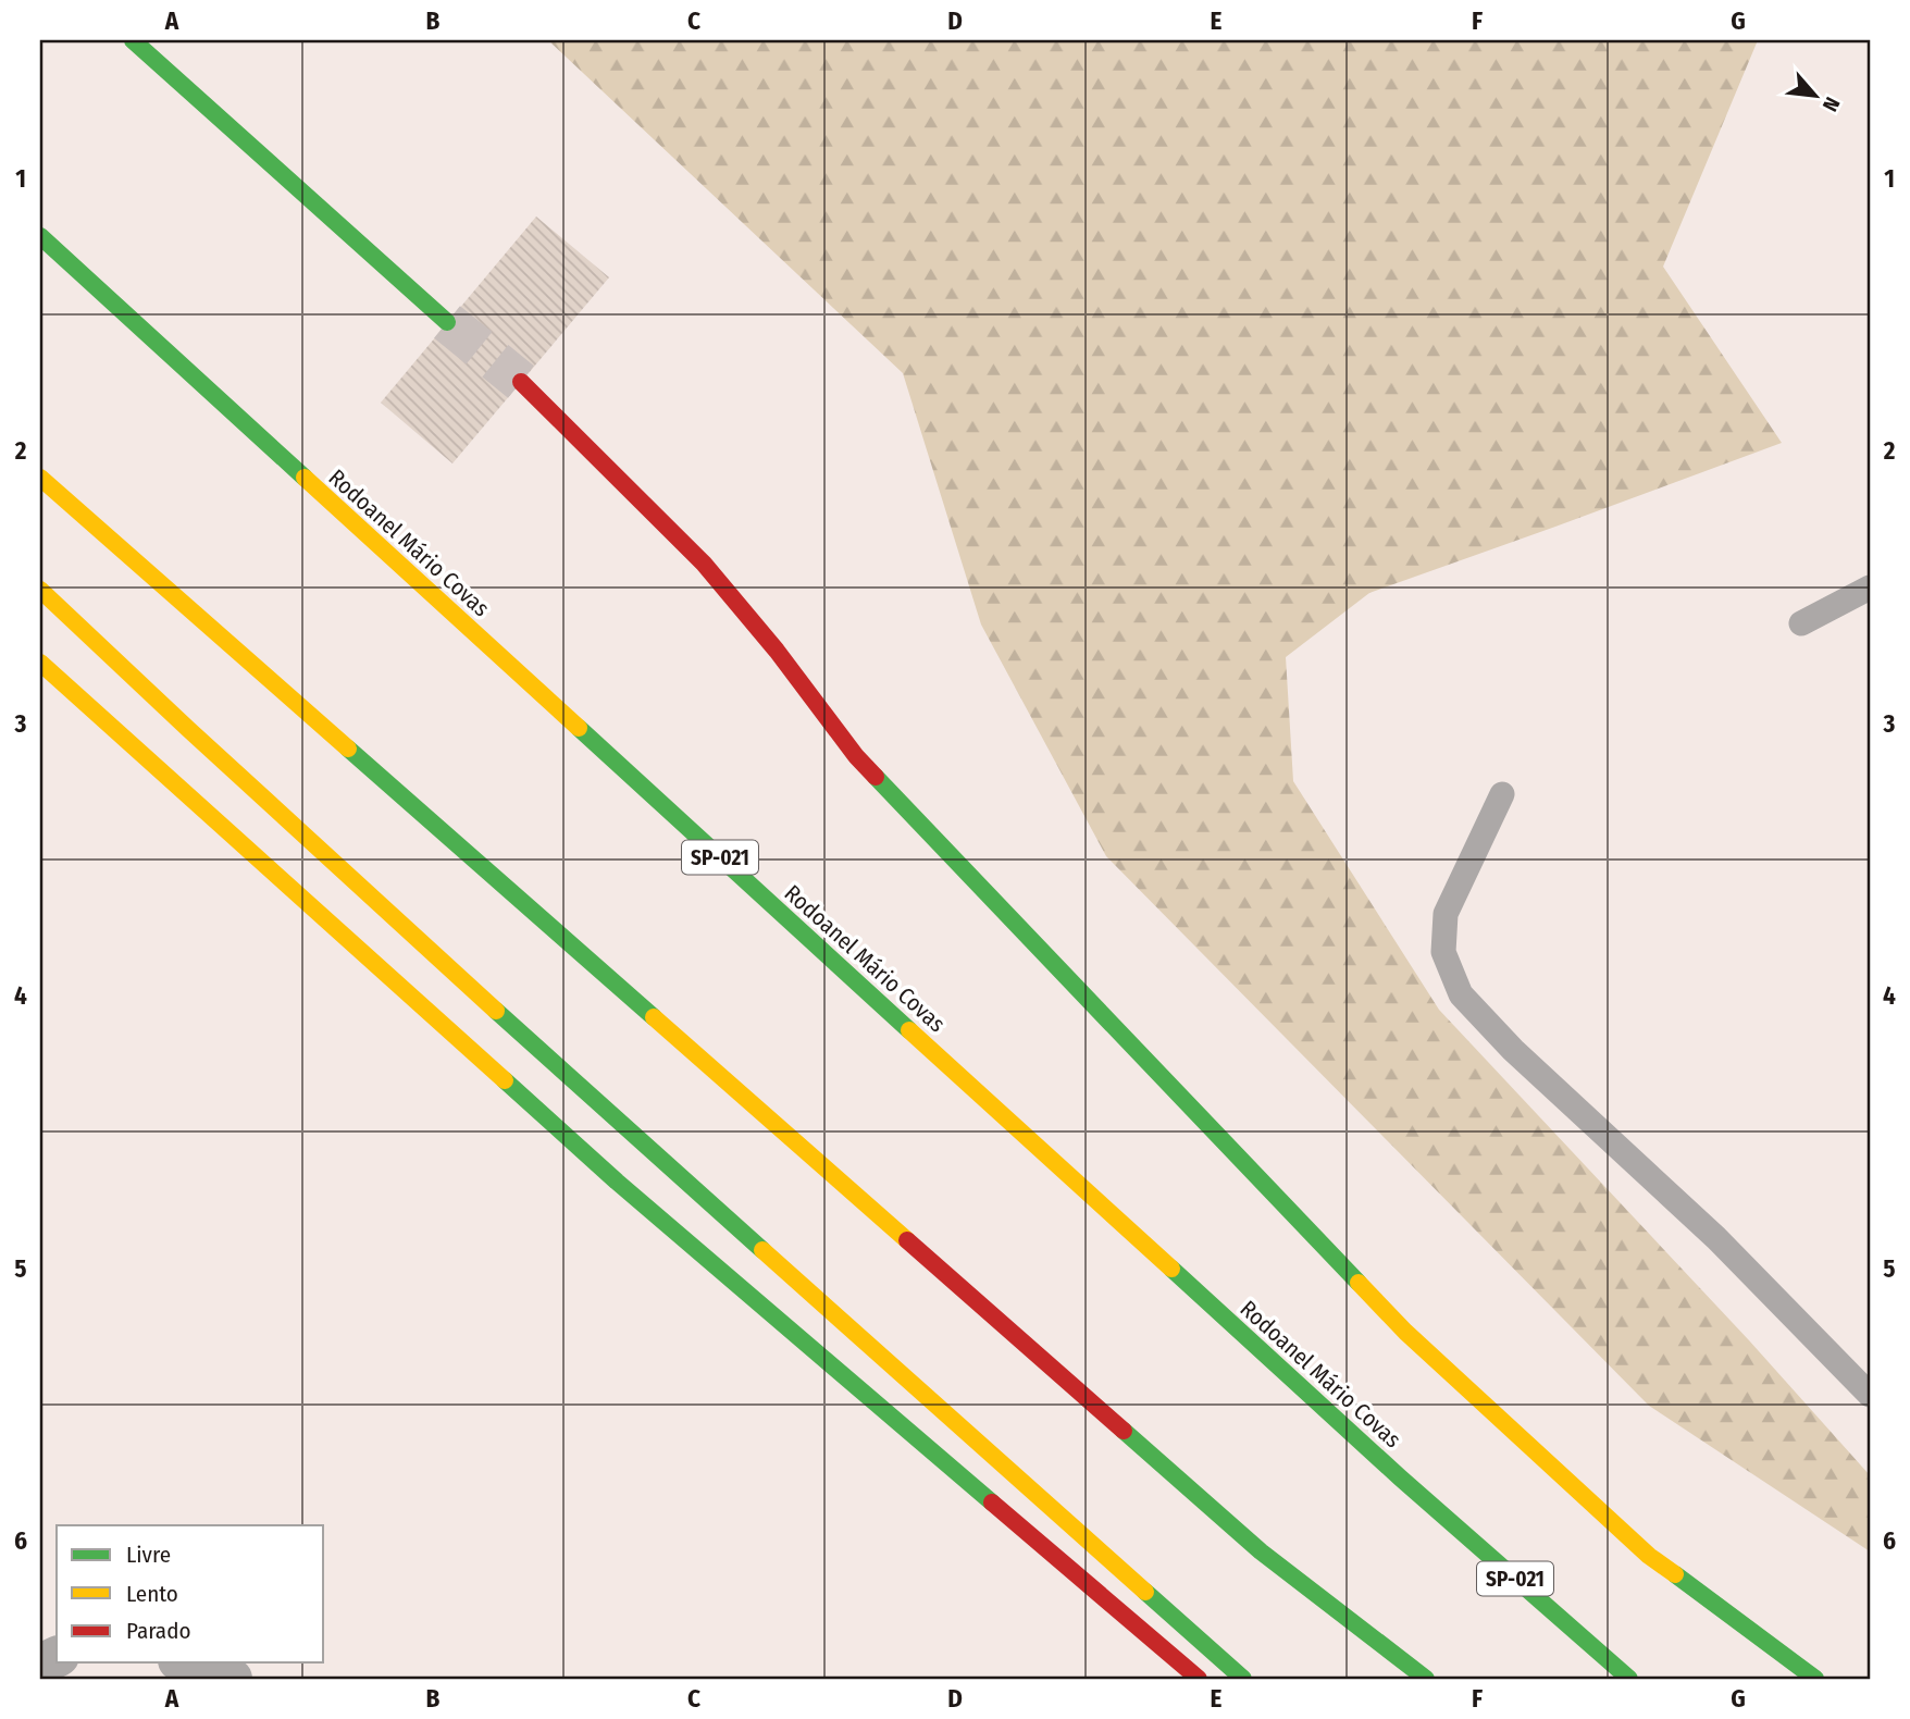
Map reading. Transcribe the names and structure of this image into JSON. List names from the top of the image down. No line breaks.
{"streets":{"main road":["Rodoanel Mário Covas","SP-021"]},"legend":["Livre","Lento","Parado"],"north":"bottom right","grid":{"columns":["A","B","C","D","E","F","G"],"rows":["1","2","3","4","5","6"]}}
